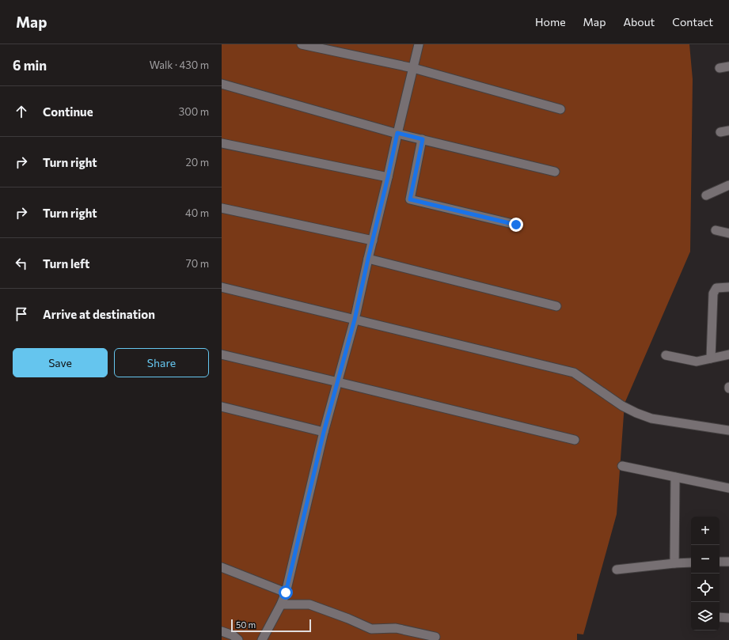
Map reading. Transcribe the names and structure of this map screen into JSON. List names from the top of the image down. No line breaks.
{"scale_bar":"50 m","page":{"header":"Map","nav":["Home","Map","About","Contact"],"heading":["6 min","Walk · 430 m"],"list":[["Continue","300 m"],["Turn right","20 m"],["Turn right","40 m"],["Turn left","70 m"],"Arrive at destination"],"buttons":["Save","Share"],"map_buttons":["+","−"],"scale":"50 m"}}
